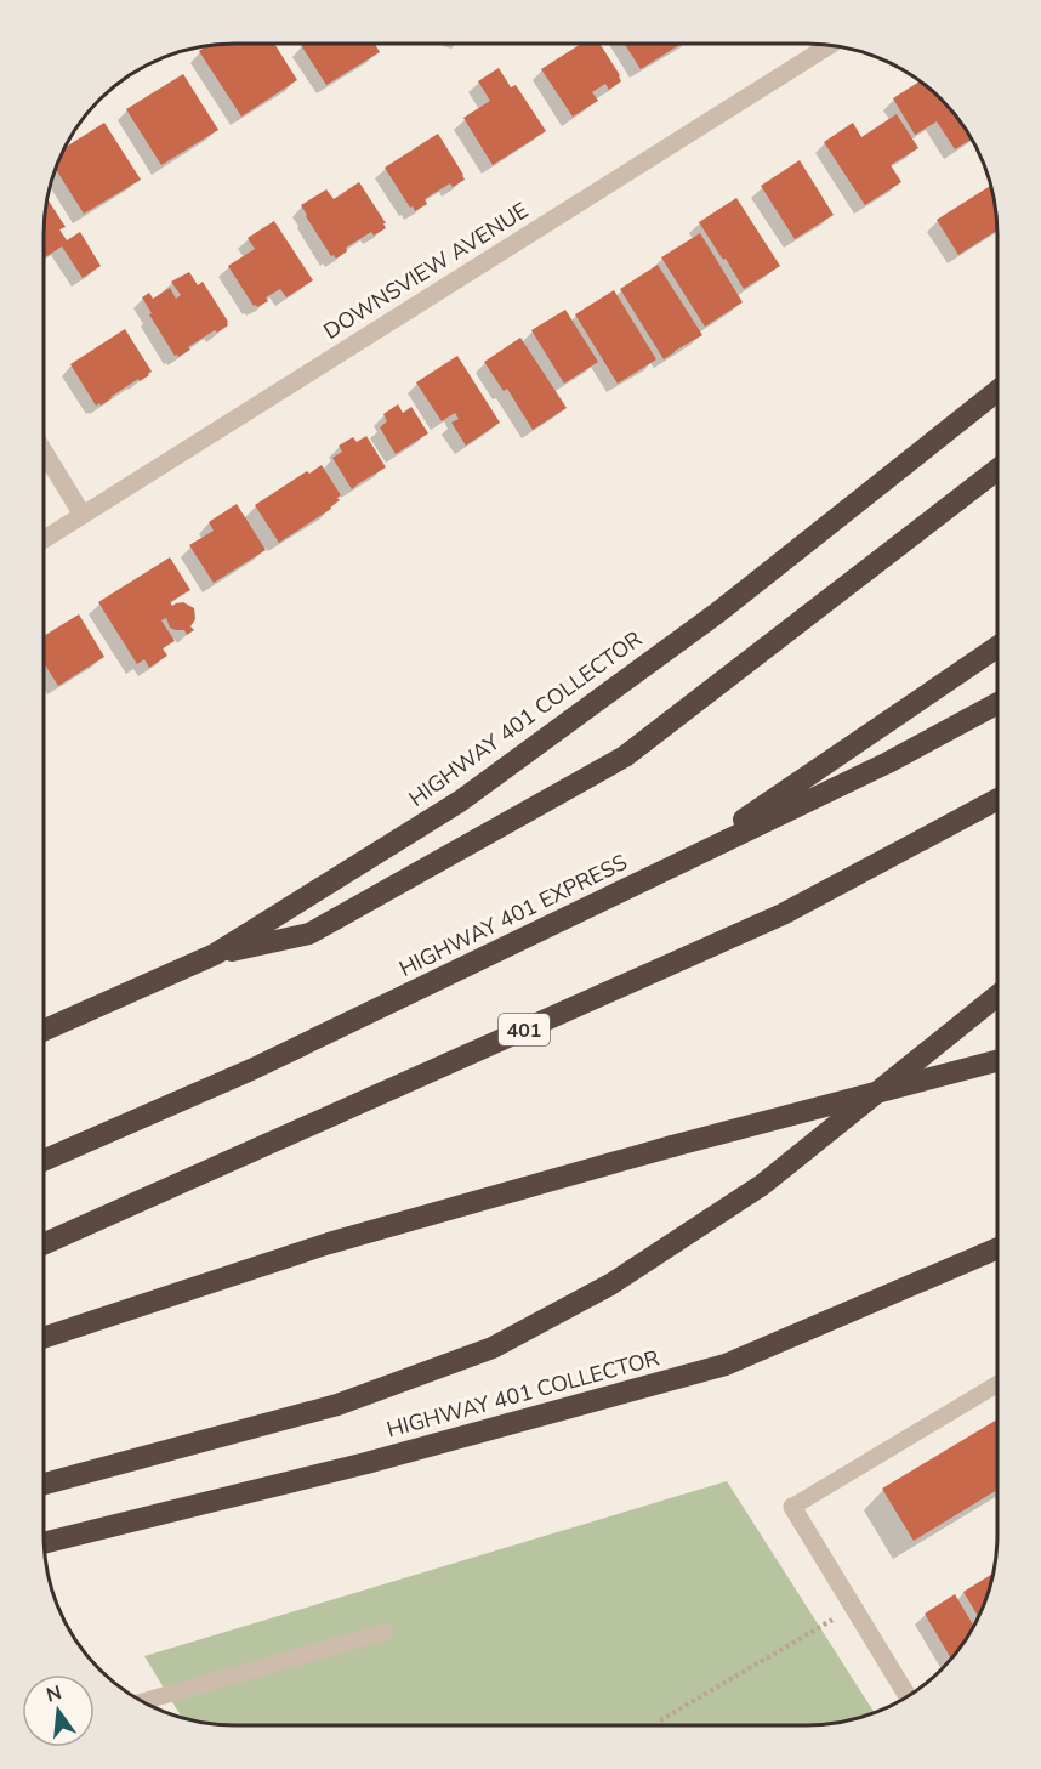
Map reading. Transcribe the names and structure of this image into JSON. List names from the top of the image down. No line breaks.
{"streets":{"highway":["HIGHWAY 401 COLLECTOR","HIGHWAY 401 EXPRESS","401"],"street":["DOWNSVIEW AVENUE"]},"north":"top"}
